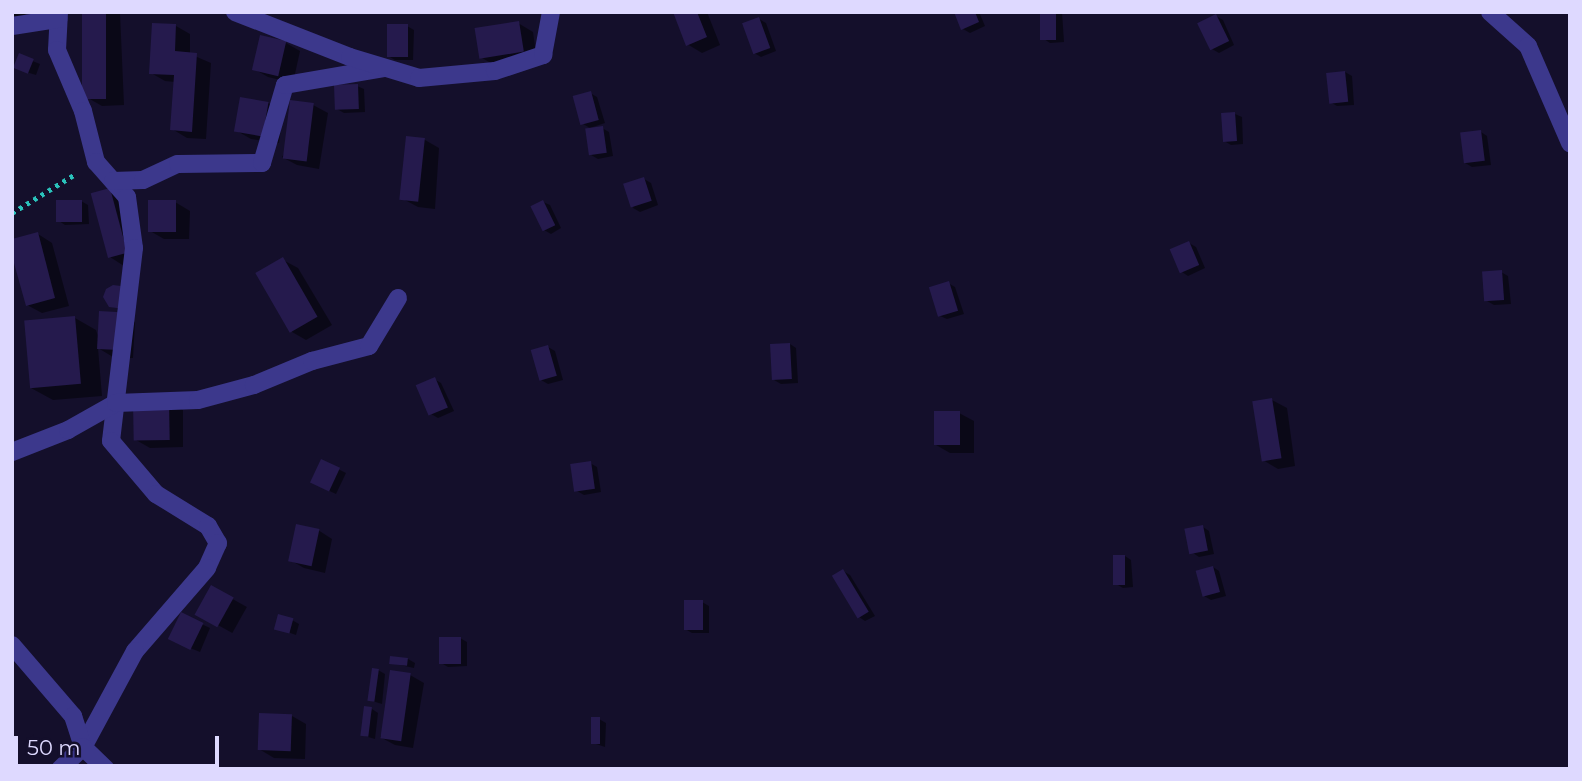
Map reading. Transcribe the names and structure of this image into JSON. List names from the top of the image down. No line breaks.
{"scale_bar":"50 m"}
